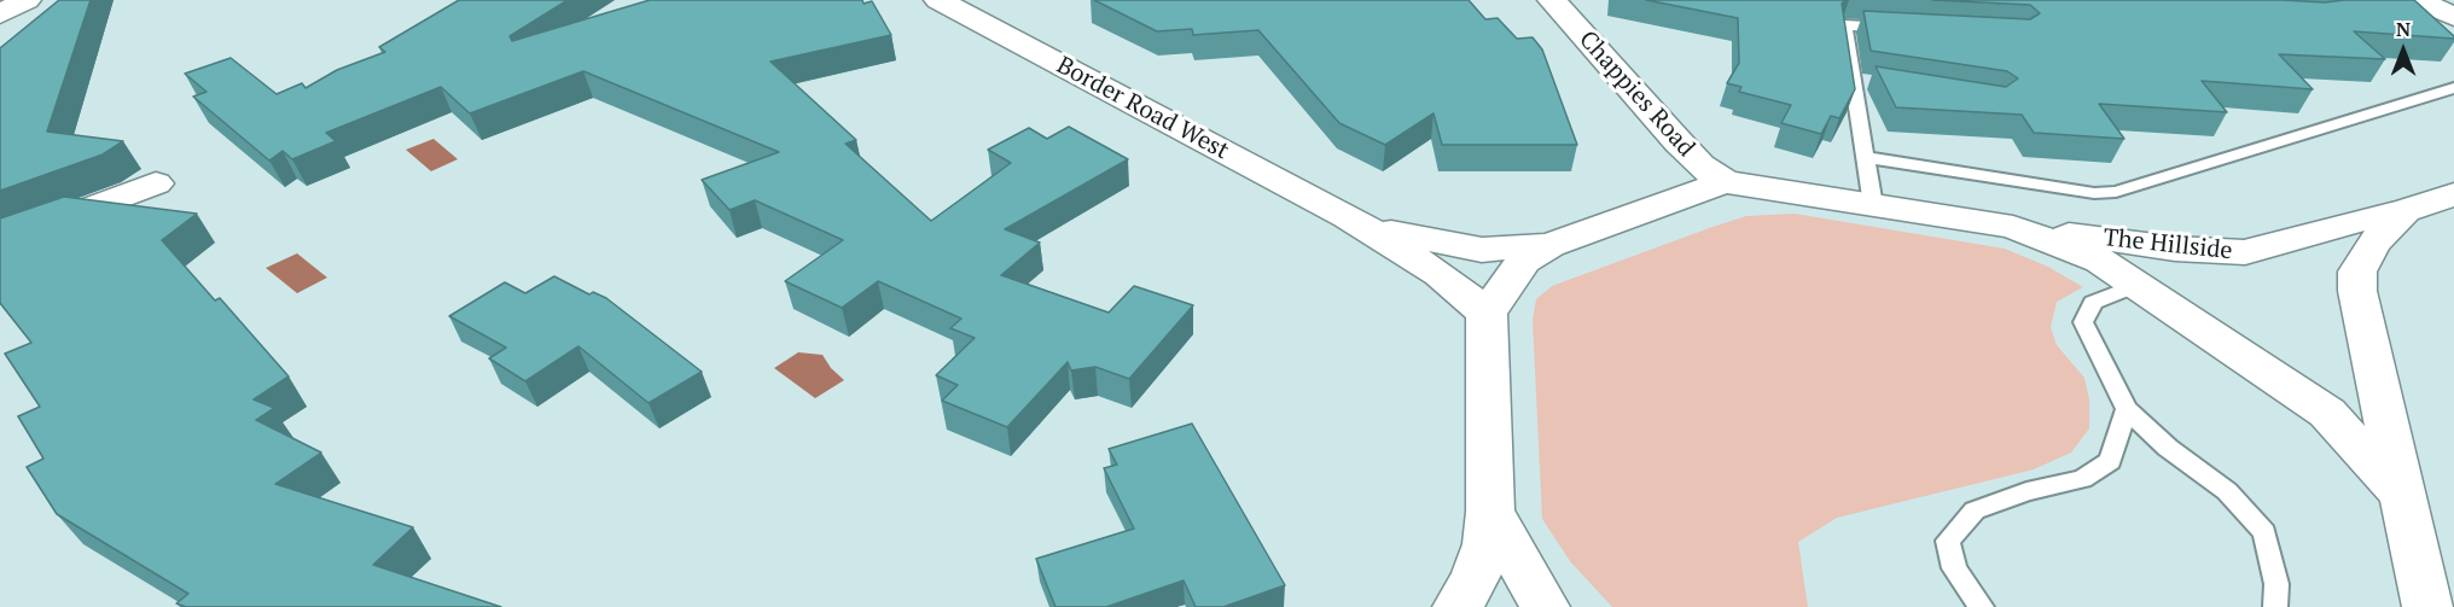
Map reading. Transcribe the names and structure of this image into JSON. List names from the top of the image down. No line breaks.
{"streets":{"street":["Chappies Road","Border Road West","The Hillside"]},"north":"top"}
